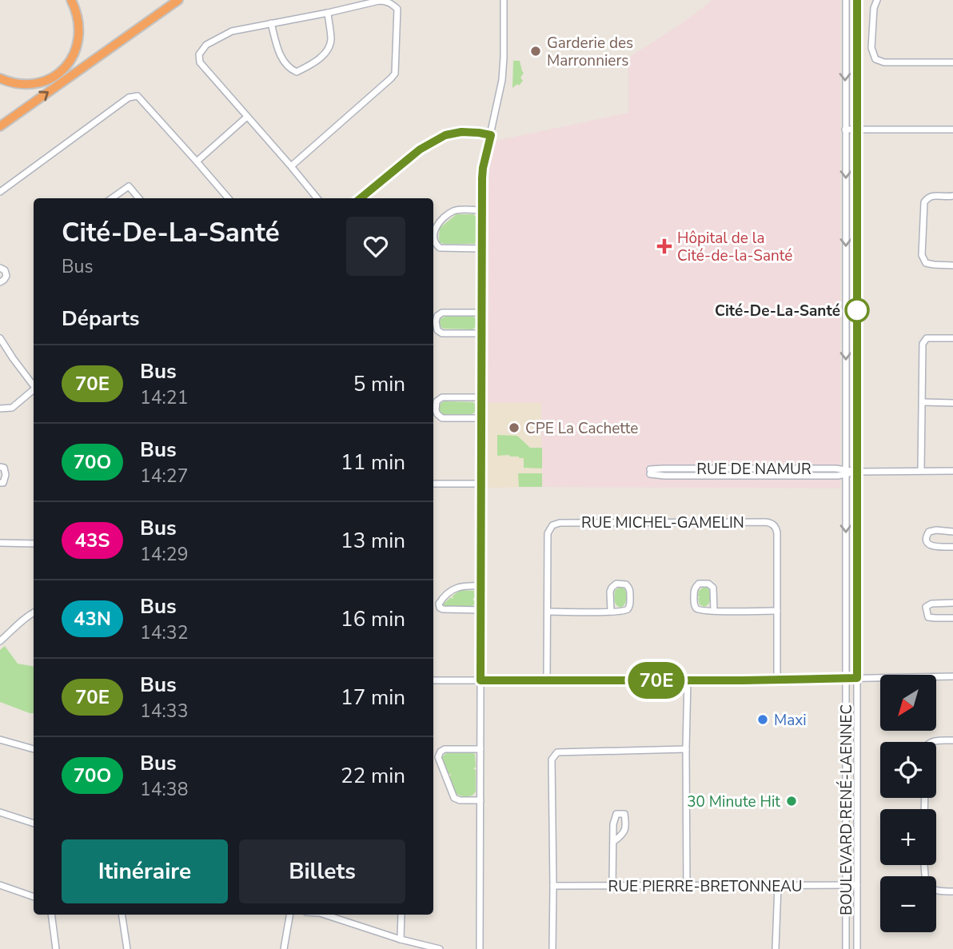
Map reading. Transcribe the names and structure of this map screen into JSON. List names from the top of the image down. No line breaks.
{"streets":{"street":["RUE DE NAMUR","RUE MICHEL-GAMELIN","BOULEVARD RENÉ-LAENNEC","RUE PIERRE-BRETONNEAU"]},"crossings":[["RUE DE NAMUR","BOULEVARD RENÉ-LAENNEC"],["BOULEVARD RENÉ-LAENNEC","RUE PIERRE-BRETONNEAU"]],"places":{"other":["Garderie des Marronniers","Cité-De-La-Santé","CPE La Cachette","Maxi","30 Minute Hit"],"health":["Hôpital de la Cité-de-la-Santé"]},"lines":["bus line 70E"],"north":"bottom left","page":{"on_map":"70E","heading":[["Cité-De-La-Santé","Bus"],"Départs"],"list":[{"mark":"70E","name":"Bus","note":"14:21","value":"5 min"},{"mark":"70O","name":"Bus","note":"14:27","value":"11 min"},{"mark":"43S","name":"Bus","note":"14:29","value":"13 min"},{"mark":"43N","name":"Bus","note":"14:32","value":"16 min"},{"mark":"70E","name":"Bus","note":"14:33","value":"17 min"},{"mark":"70O","name":"Bus","note":"14:38","value":"22 min"}],"map_buttons":["+","−"],"buttons":["Itinéraire","Billets"]}}
